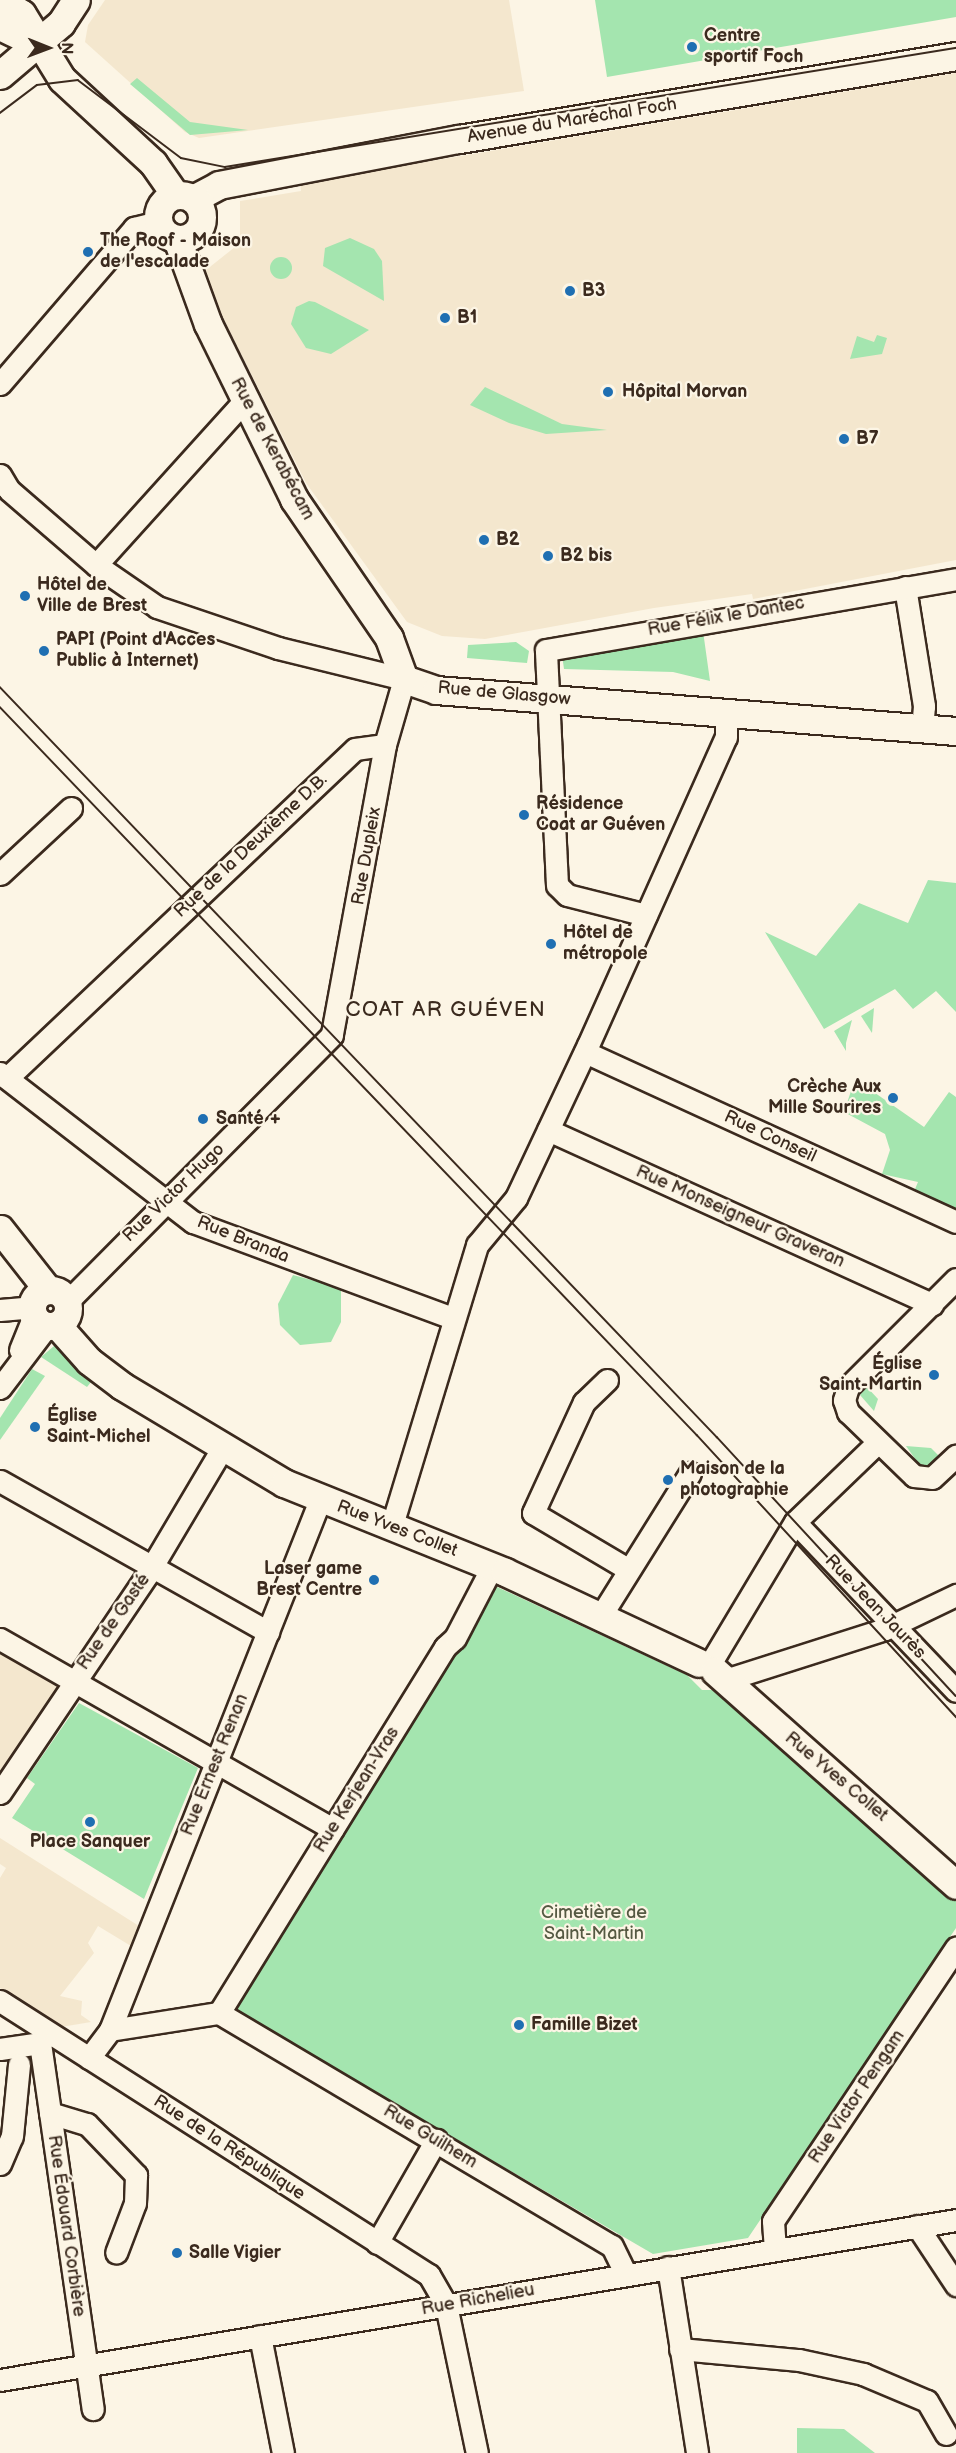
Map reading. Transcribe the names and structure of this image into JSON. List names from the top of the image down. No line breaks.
{"streets":{"main road":["Avenue du Maréchal Foch","Rue de Kerabécam","Rue de Glasgow","Rue Yves Collet"],"street":["Rue Félix le Dantec","Rue de la Deuxième D.B.","Rue Dupleix","Rue Conseil","Rue Victor Hugo","Rue Monseigneur Graveran","Rue Branda","Rue Jean Jaurès","Rue de Gasté","Rue Ernest Renan","Rue Kerjean-Vras","Rue Victor Pengam","Rue Guilhem","Rue de la République","Rue Édouard Corbière","Rue Richelieu"]},"crossings":[["Avenue du Maréchal Foch","Rue de Kerabécam"],["Rue de Kerabécam","Rue de Glasgow"],["Rue de Kerabécam","Rue Dupleix"],["Rue Félix le Dantec","Rue de Glasgow"],["Rue de Glasgow","Rue Dupleix"],["Rue de la Deuxième D.B.","Rue Dupleix"],["Rue de la Deuxième D.B.","Rue Branda"],["Rue Dupleix","Rue Victor Hugo"],["Rue Victor Hugo","Rue Branda"],["Rue Victor Hugo","Rue Yves Collet"],["Rue Yves Collet","Rue de Gasté"],["Rue Yves Collet","Rue Ernest Renan"],["Rue Yves Collet","Rue Kerjean-Vras"],["Rue Ernest Renan","Rue de la République"],["Rue Kerjean-Vras","Rue Guilhem"],["Rue Victor Pengam","Rue Richelieu"],["Rue Guilhem","Rue Richelieu"],["Rue de la République","Rue Édouard Corbière"],["Rue de la République","Rue Richelieu"],["Rue Édouard Corbière","Rue Richelieu"]],"districts":["COAT AR GUÉVEN"],"parks":["Cimetière de Saint-Martin"],"places":["Centre sportif Foch","The Roof - Maison de l'escalade","B3","B1","Hôpital Morvan","B7","B2","B2 bis","Hôtel de Ville de Brest","PAPI (Point d'Acces Public à Internet)","Résidence Coat ar Guéven","Hôtel de métropole","Crèche Aux Mille Sourires","Santé +","Église Saint-Martin","Église Saint-Michel","Maison de la photographie","Laser game Brest Centre","Place Sanquer","Famille Bizet","Salle Vigier"],"north":"right"}
